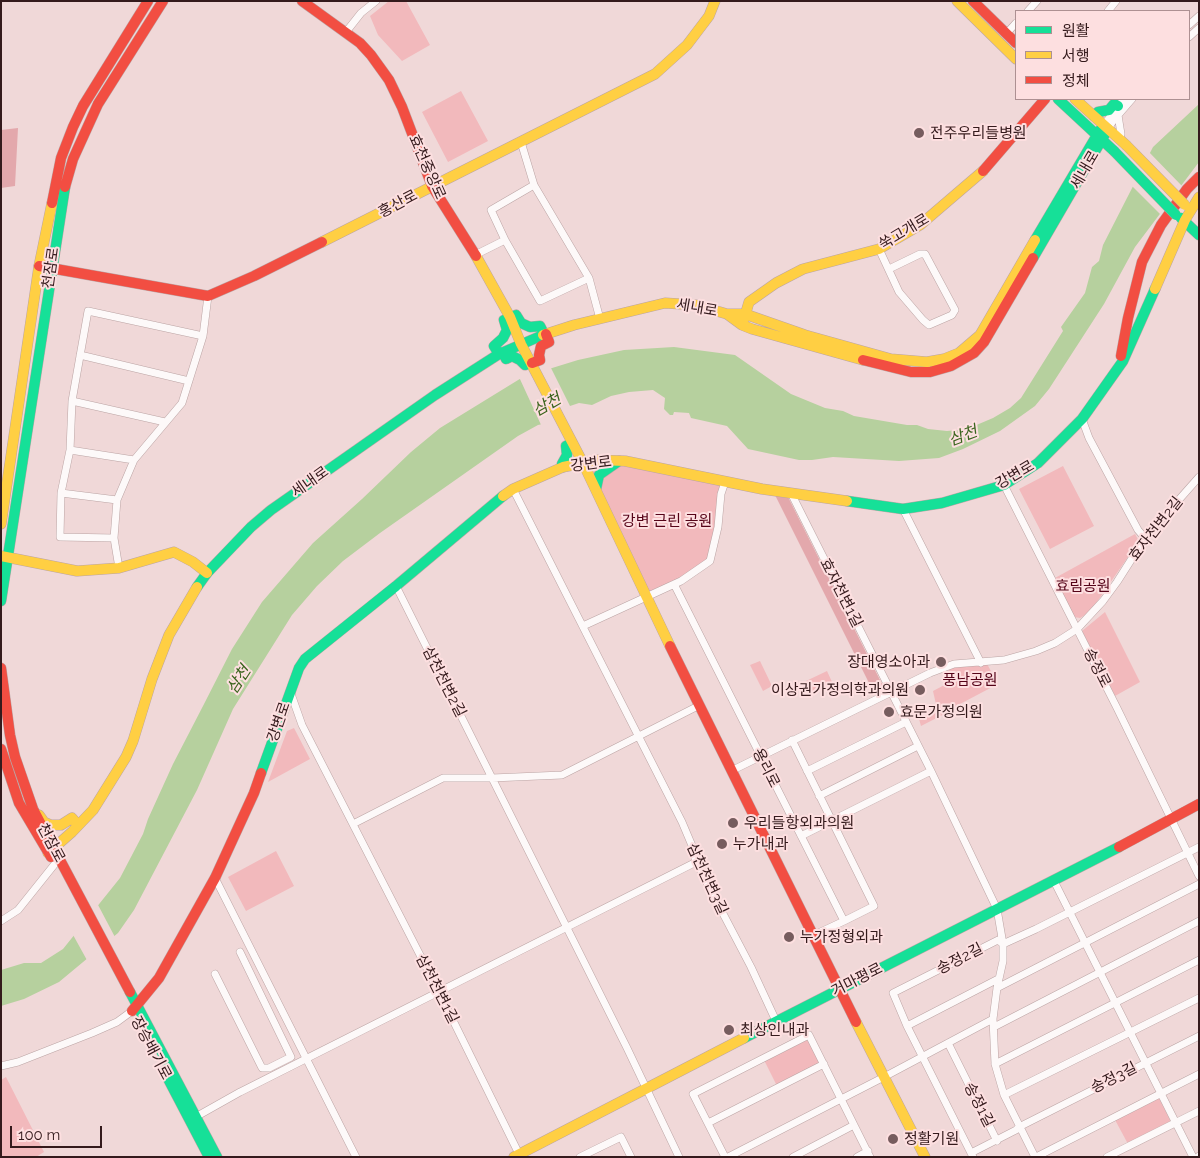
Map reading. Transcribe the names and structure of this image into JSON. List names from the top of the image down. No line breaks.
{"streets":{"street":["효천중앙로","세내로","홍산로","쑥고개로","천잠로","강변로","효자천변2길","효자천변1길","송정로","삼천천변2길","용리로","삼천천변3길","송정2길","거마평로","삼천천변1길","장승배기로","송정3길","송정1길"]},"crossings":[["효천중앙로","세내로"],["효천중앙로","홍산로"],["세내로","쑥고개로"],["세내로","천잠로"],["천잠로","강변로"],["천잠로","장승배기로"],["강변로","효자천변1길"],["강변로","송정로"],["강변로","삼천천변2길"],["강변로","삼천천변3길"],["강변로","삼천천변1길"],["강변로","장승배기로"],["효자천변2길","송정로"],["효자천변1길","송정2길"],["효자천변1길","거마평로"],["송정로","거마평로"],["삼천천변2길","거마평로"],["삼천천변3길","거마평로"],["송정2길","거마평로"],["송정2길","송정3길"],["송정2길","송정1길"],["거마평로","삼천천변1길"],["거마평로","송정3길"]],"water":["삼천"],"parks":["강변 근린 공원","효림공원","풍남공원"],"places":["전주우리들병원","장대영소아과","이상권가정의학과의원","효문가정의원","우리들항외과의원","누가내과","누가정형외과","최상인내과","정활기원"],"legend":["원활","서행","정체"],"scale_bar":"100 m"}
